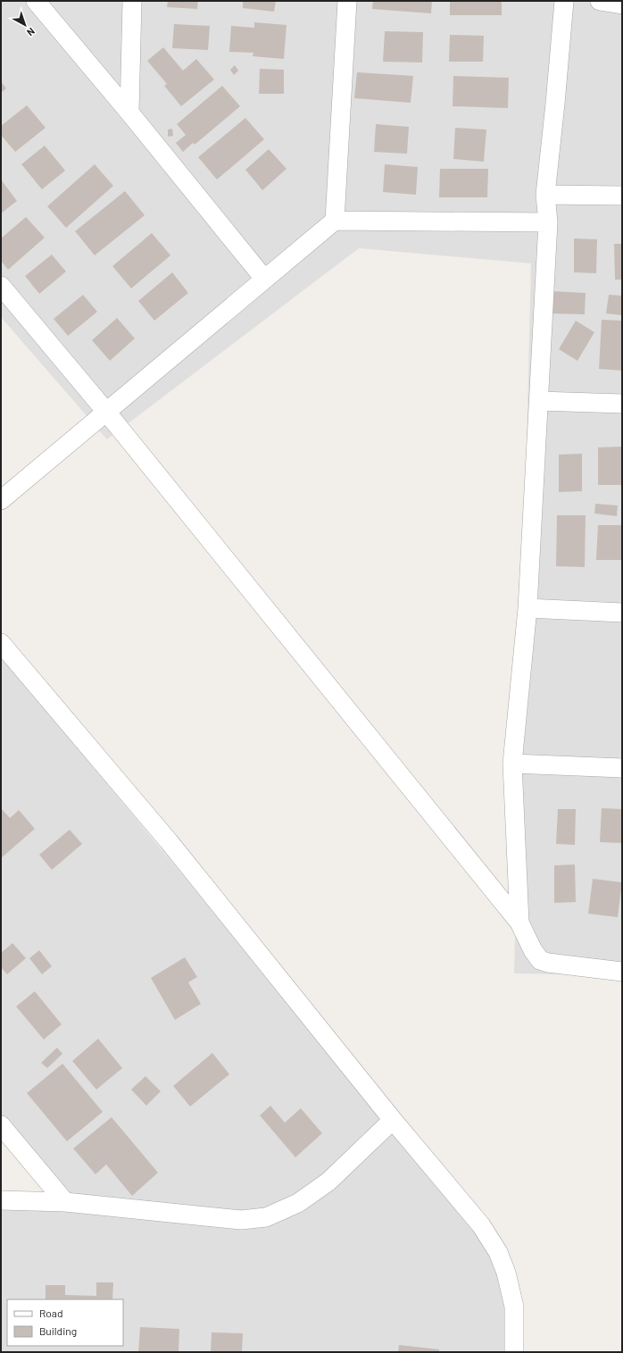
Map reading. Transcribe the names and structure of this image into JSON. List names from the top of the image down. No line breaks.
{"legend":["Road","Building"],"north":"bottom right"}
